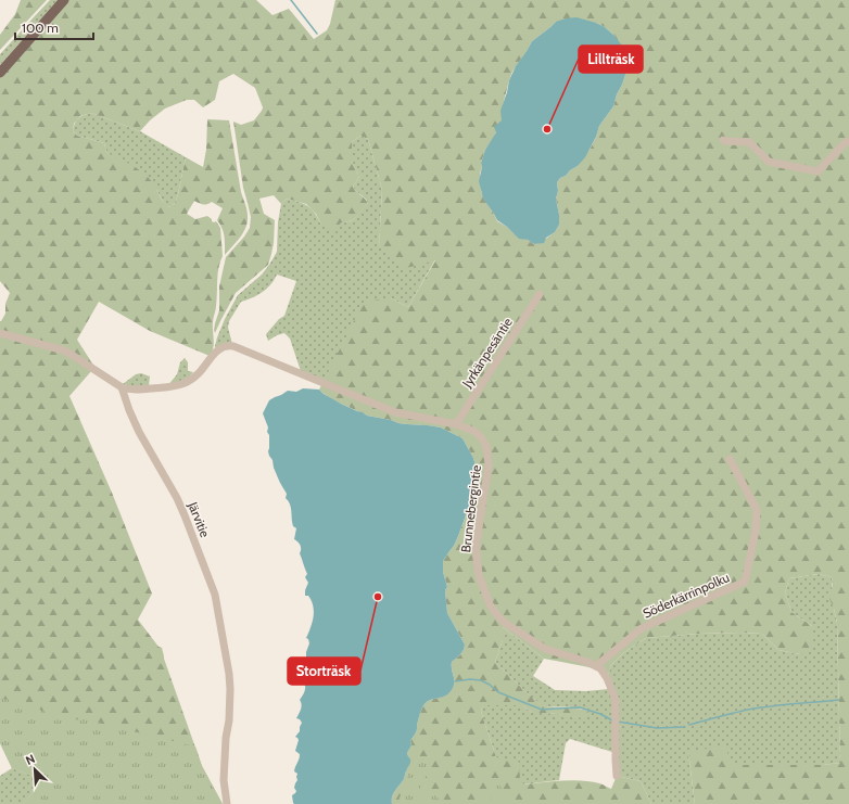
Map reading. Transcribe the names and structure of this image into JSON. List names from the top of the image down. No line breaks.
{"streets":{"street":["Jyrkänpesäntie","Brunnebergintie","Järvitie","Söderkärrinpolku"]},"crossings":[["Jyrkänpesäntie","Brunnebergintie"],["Brunnebergintie","Järvitie"],["Brunnebergintie","Söderkärrinpolku"]],"places":["Lillträsk","Storträsk"],"scale_bar":"100 m","north":"top left"}
